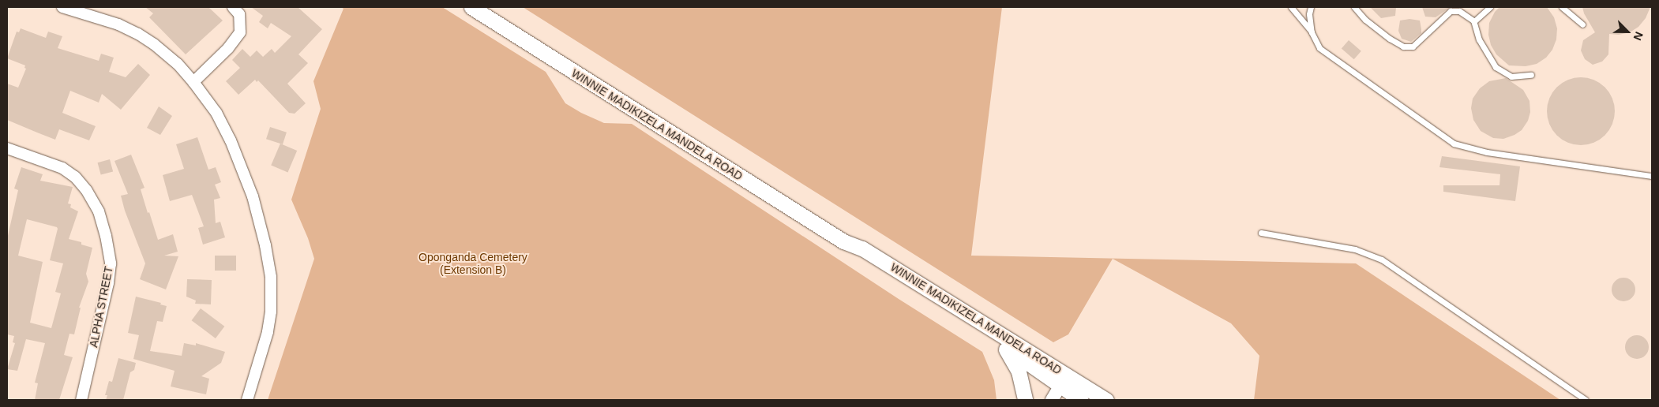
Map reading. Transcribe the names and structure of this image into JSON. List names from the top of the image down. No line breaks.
{"streets":{"main road":["WINNIE MADIKIZELA MANDELA ROAD"],"street":["ALPHA STREET"]},"parks":["Oponganda Cemetery (Extension B)"],"north":"bottom right"}
